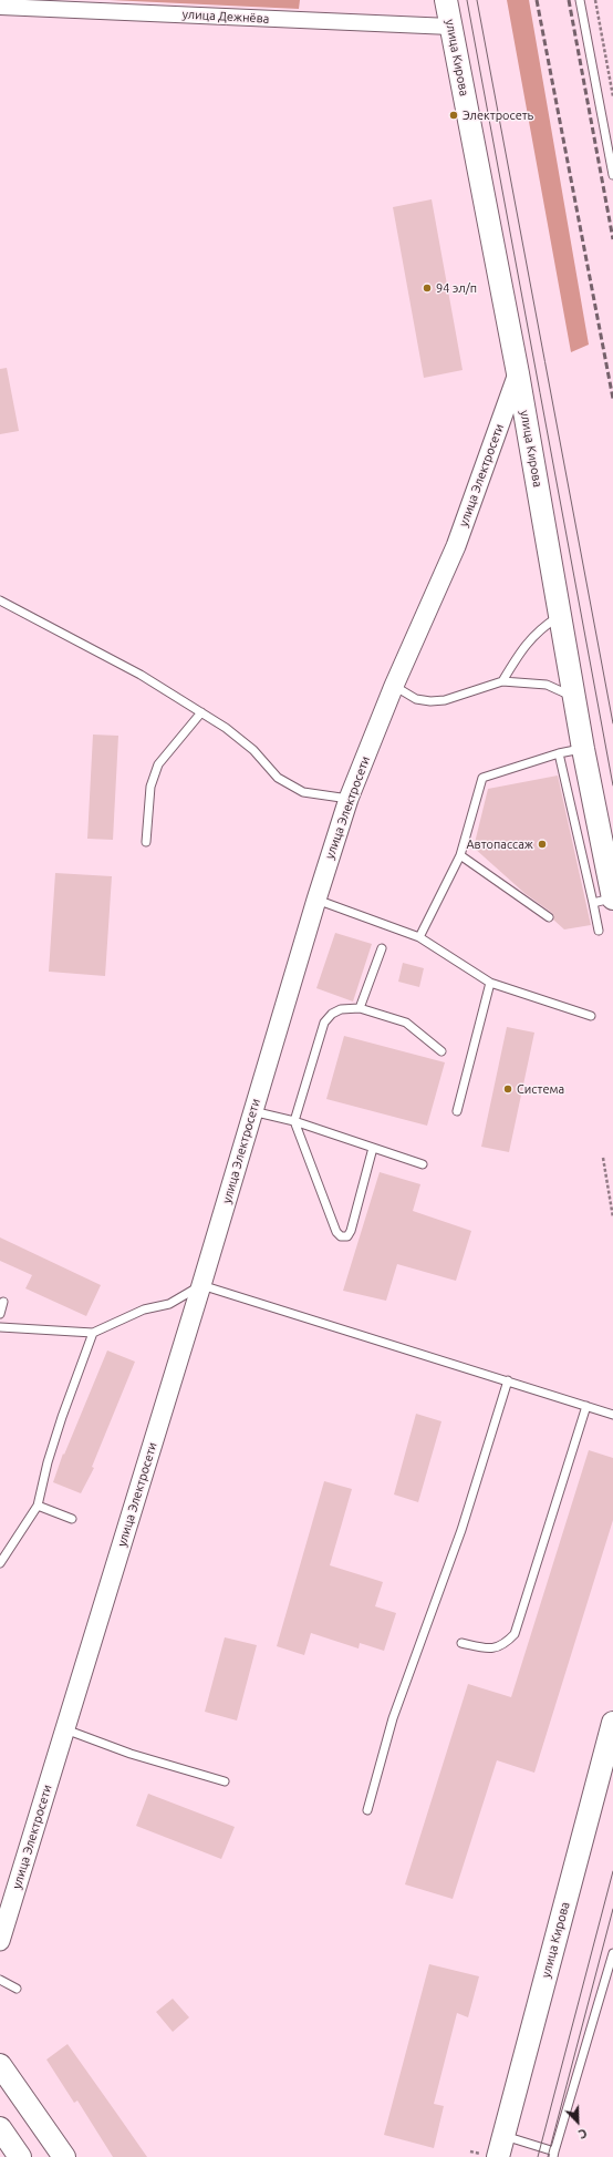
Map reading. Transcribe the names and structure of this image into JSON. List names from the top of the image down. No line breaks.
{"streets":{"main road":["улица Кирова"],"street":["улица Дежнёва","улица Электросети"]},"crossings":[["улица Дежнёва","улица Кирова"],["улица Кирова","улица Электросети"]],"places":["Электросеть","94 эл/п","Автопассаж","Система"],"north":"bottom right"}
